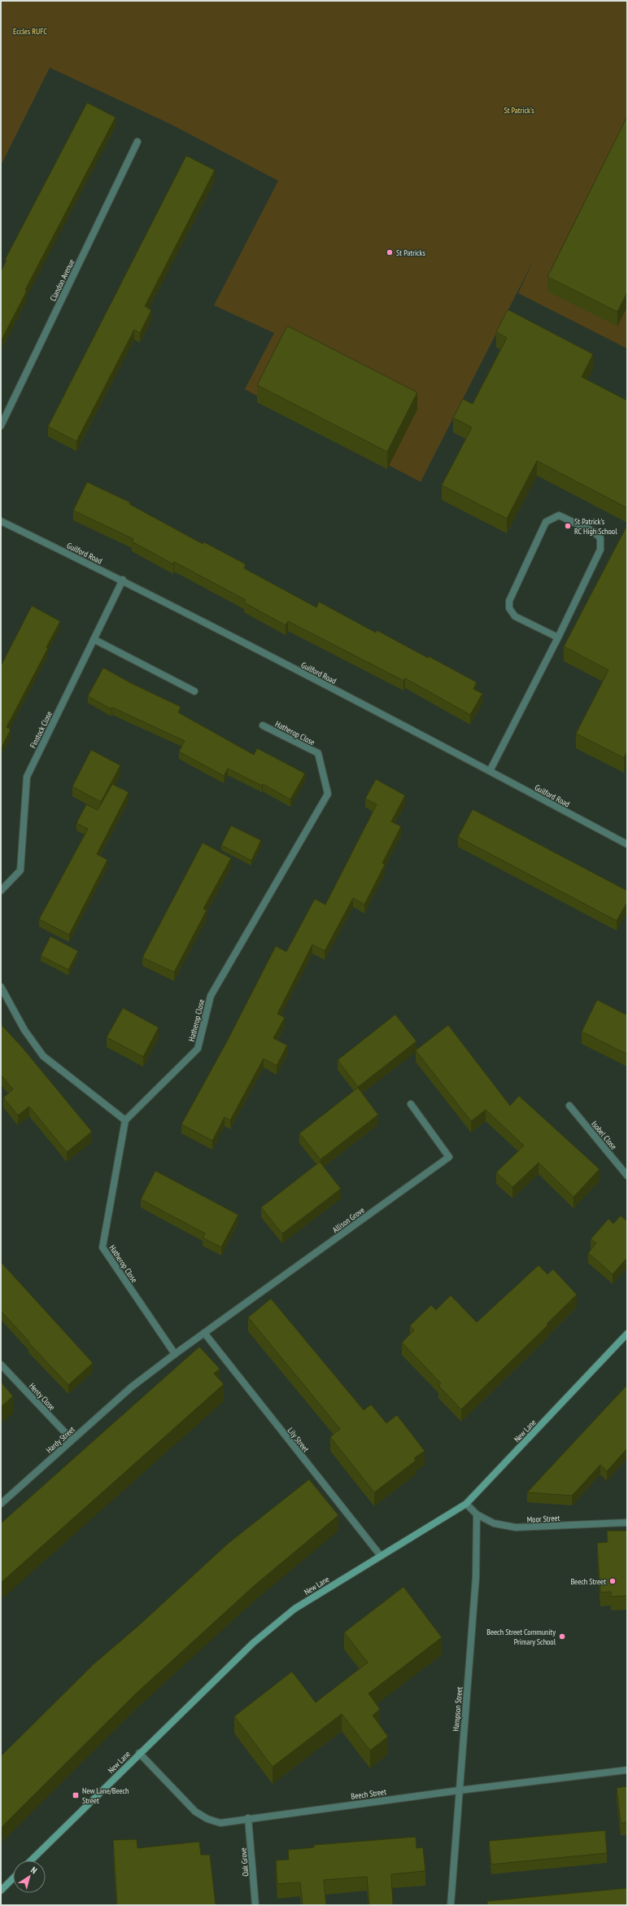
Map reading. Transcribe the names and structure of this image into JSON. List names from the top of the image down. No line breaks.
{"streets":{"street":["Clandon Avenue","Guilford Road","Finstock Close","Hatherop Close","Isobel Close","Allison Grove","Henty Close","New Lane","Hardy Street","Lily Street","Moor Street","Hampson Street","Beech Street","Oak Grove"]},"crossings":[["Guilford Road","Finstock Close"],["Hatherop Close","Hardy Street"],["Allison Grove","Lily Street"],["Henty Close","Hardy Street"],["New Lane","Lily Street"],["New Lane","Moor Street"],["New Lane","Beech Street"],["Moor Street","Hampson Street"],["Hampson Street","Beech Street"],["Beech Street","Oak Grove"]],"parks":["Eccles RUFC","St Patrick's"],"places":{"other":["St Patricks","St Patrick's RC High School","Beech Street","Beech Street Community Primary School"],"transit":["New Lane/Beech Street"]},"north":"top right"}
